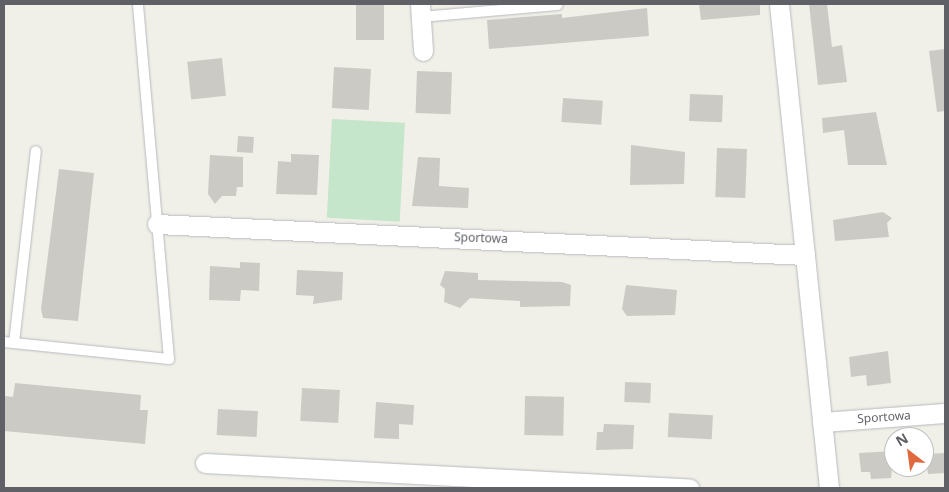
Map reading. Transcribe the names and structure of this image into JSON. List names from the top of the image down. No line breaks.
{"streets":{"street":["Sportowa"]},"north":"top left"}
